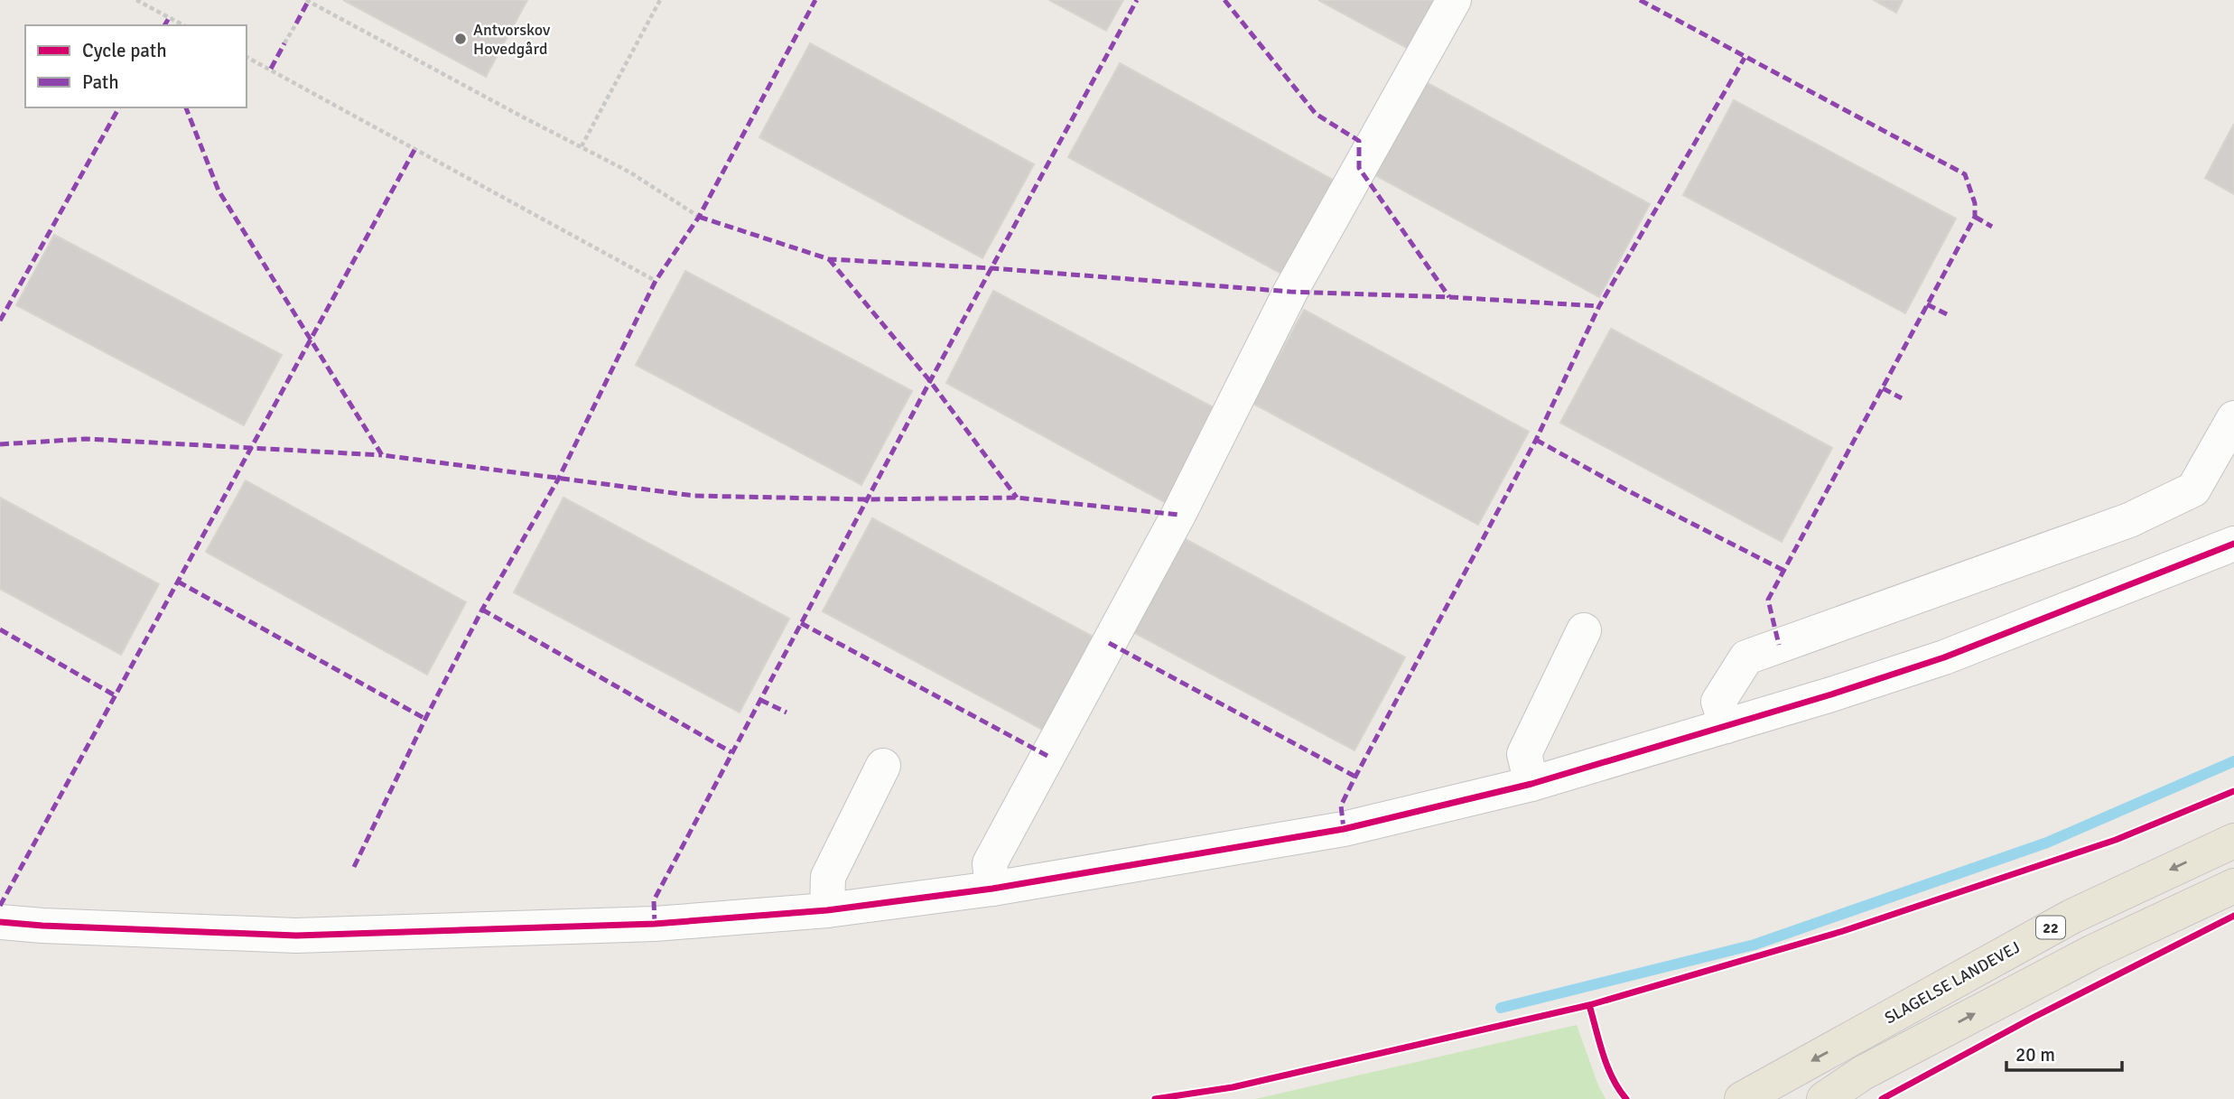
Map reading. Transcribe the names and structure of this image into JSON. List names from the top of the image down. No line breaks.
{"streets":{"main road":["22","SLAGELSE LANDEVEJ"]},"places":["Antvorskov Hovedgård"],"legend":["Cycle path","Path"],"scale_bar":"20 m"}
